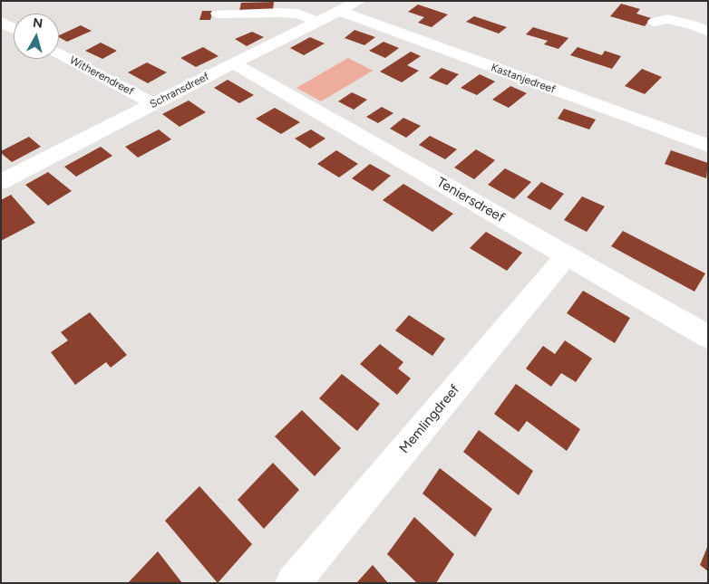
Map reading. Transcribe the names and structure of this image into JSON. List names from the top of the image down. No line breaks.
{"streets":{"street":["Witherendreef","Kastanjedreef","Schransdreef","Teniersdreef","Memlingdreef"]},"crossings":[["Witherendreef","Schransdreef"],["Kastanjedreef","Schransdreef"],["Schransdreef","Teniersdreef"],["Teniersdreef","Memlingdreef"]],"north":"top"}
